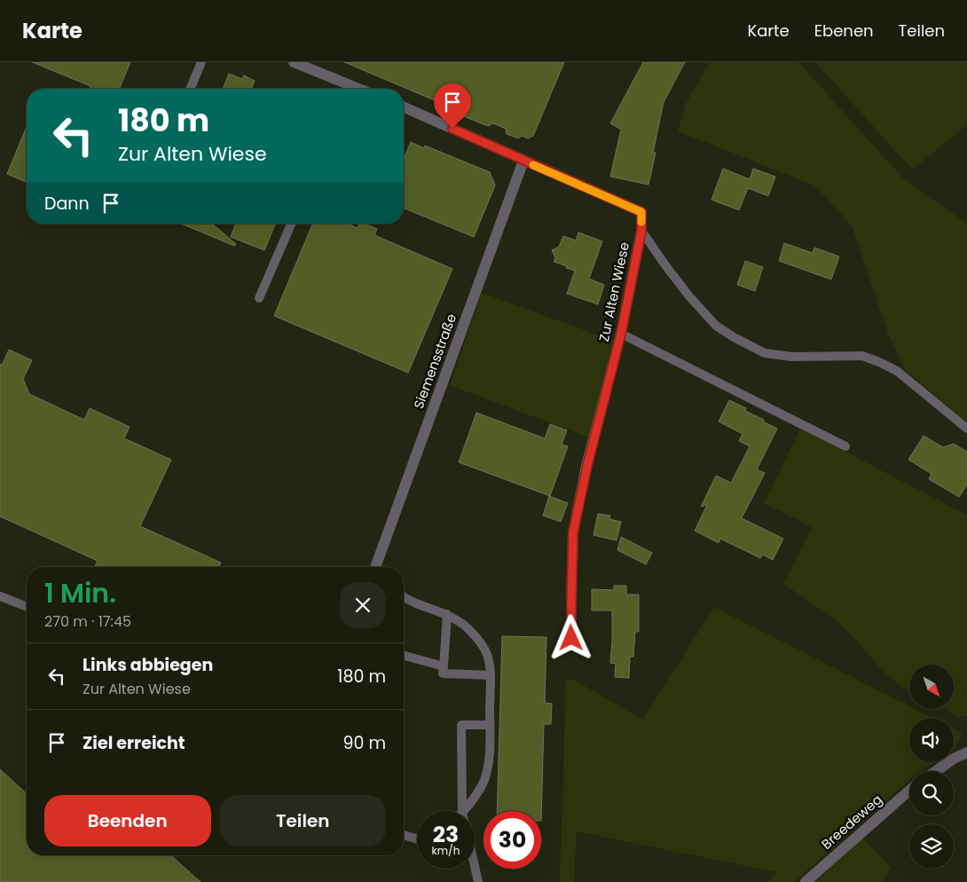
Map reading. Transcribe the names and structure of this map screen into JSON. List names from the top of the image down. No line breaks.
{"streets":{"street":["Zur Alten Wiese","Siemensstraße","Breedeweg"]},"crossings":[["Zur Alten Wiese","Siemensstraße"]],"north":"bottom right","page":{"header":"Karte","nav":["Karte","Ebenen","Teilen"],"turn":["180 m","Zur Alten Wiese"],"then":"Dann","heading":["1 Min.","270 m · 17:45"],"list":[{"name":"Links abbiegen","note":"Zur Alten Wiese","value":"180 m"},{"name":"Ziel erreicht","value":"90 m"}],"buttons":["Beenden","Teilen"],"speed":"23 km/h","limit":"30"}}
